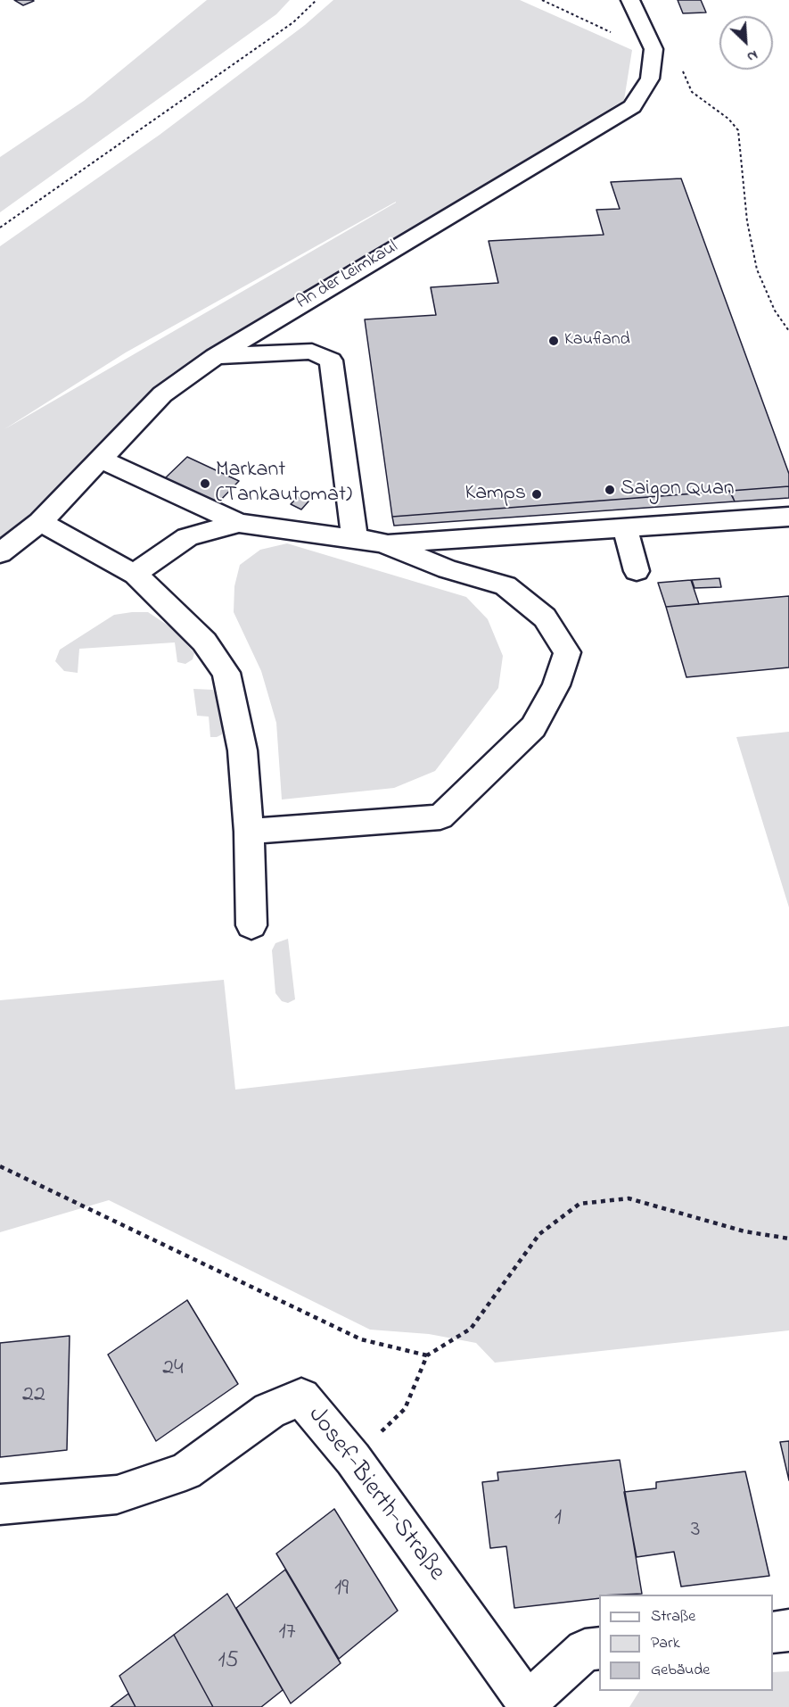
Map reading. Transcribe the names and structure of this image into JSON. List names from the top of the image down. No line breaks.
{"streets":{"street":["An der Leimkaul","Josef-Bierth-Straße"]},"places":["Kaufland","Markant (Tankautomat)","Saigon Quan","Kamps"],"house_numbers":["24","22","1","3","19","17","15"],"legend":["Straße","Park","Gebäude"],"north":"bottom right"}
